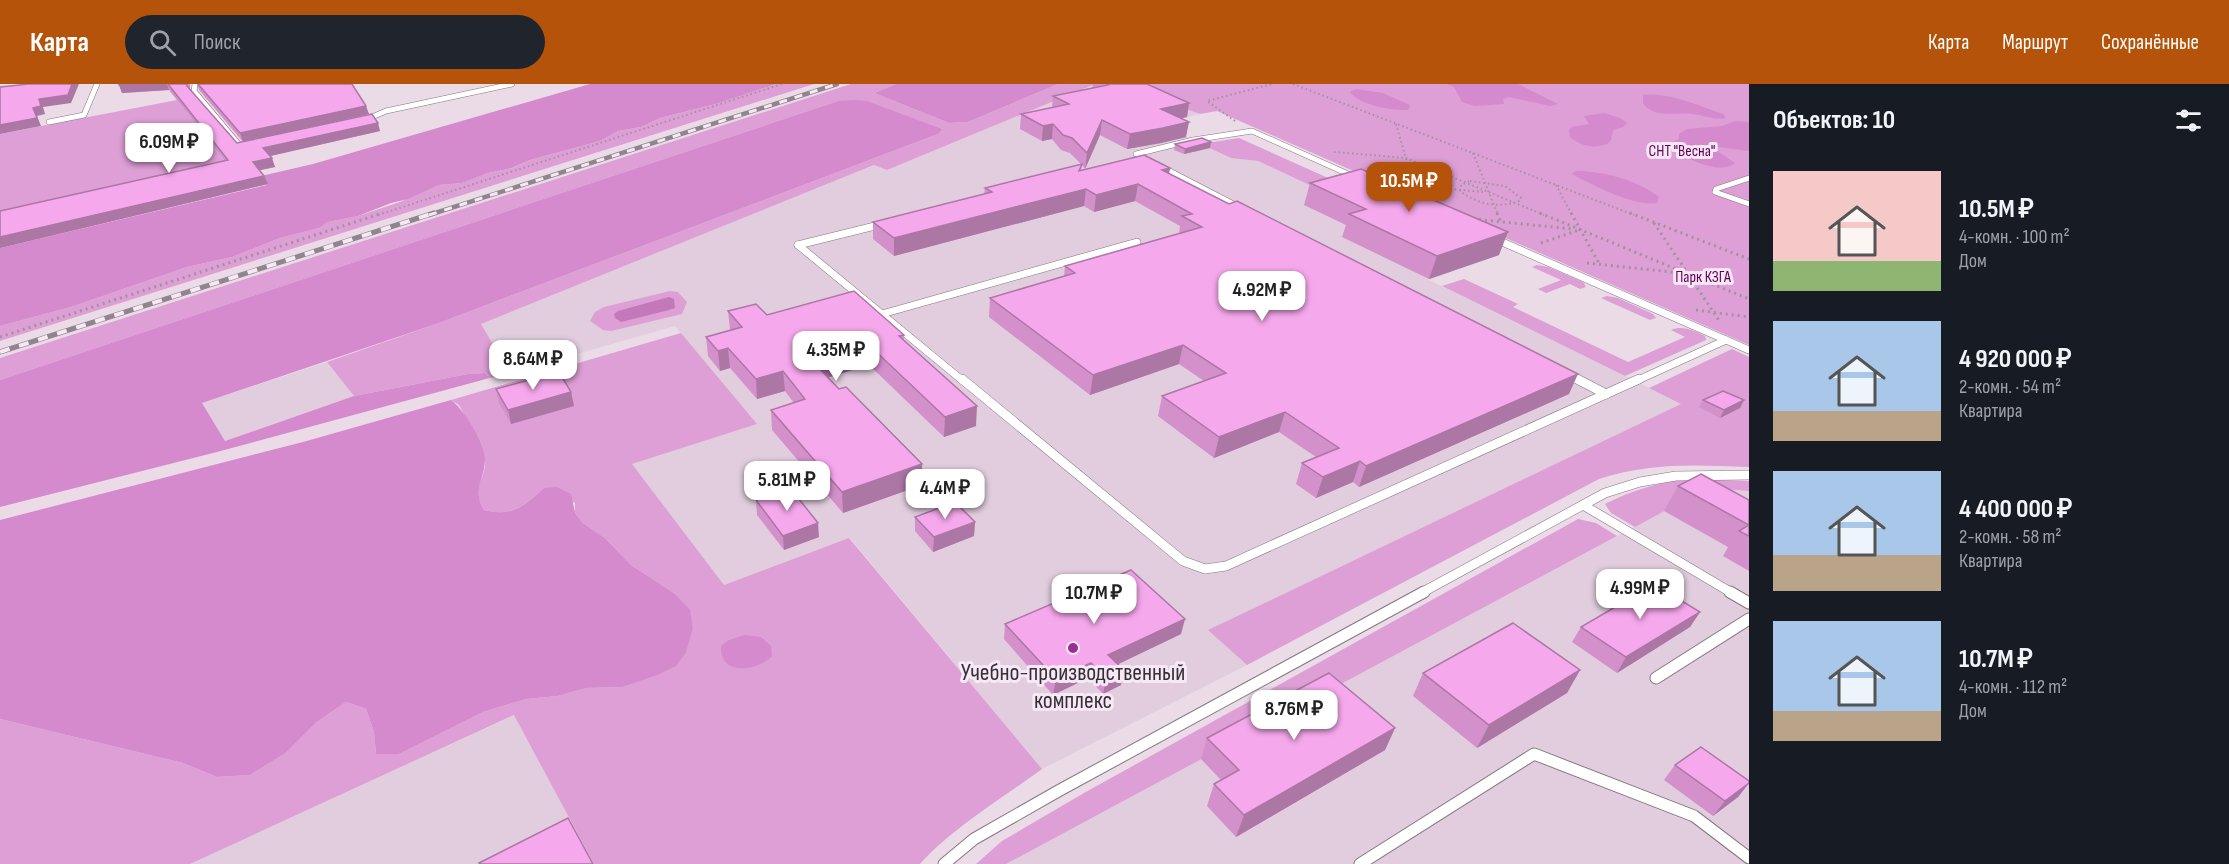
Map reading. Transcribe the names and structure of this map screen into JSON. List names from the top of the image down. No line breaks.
{"parks":["СНТ \"Весна\"","Парк КЗГА"],"places":["Учебно-производственный комплекс"],"page":{"header":"Карта","search":"Поиск","nav":["Карта","Маршрут","Сохранённые"],"heading":"Объектов: 10","price":["6.09M ₽","10.5M ₽","4.92M ₽","4.35M ₽","8.64M ₽","5.81M ₽","4.4M ₽","4.99M ₽","10.7M ₽","8.76M ₽"],"list":[{"name":"10.5M ₽","note":"4-комн. · 100 m² · Дом"},{"name":"4 920 000 ₽","note":"2-комн. · 54 m² · Квартира"},{"name":"4 400 000 ₽","note":"2-комн. · 58 m² · Квартира"},{"name":"10.7M ₽","note":"4-комн. · 112 m² · Дом"}]}}
